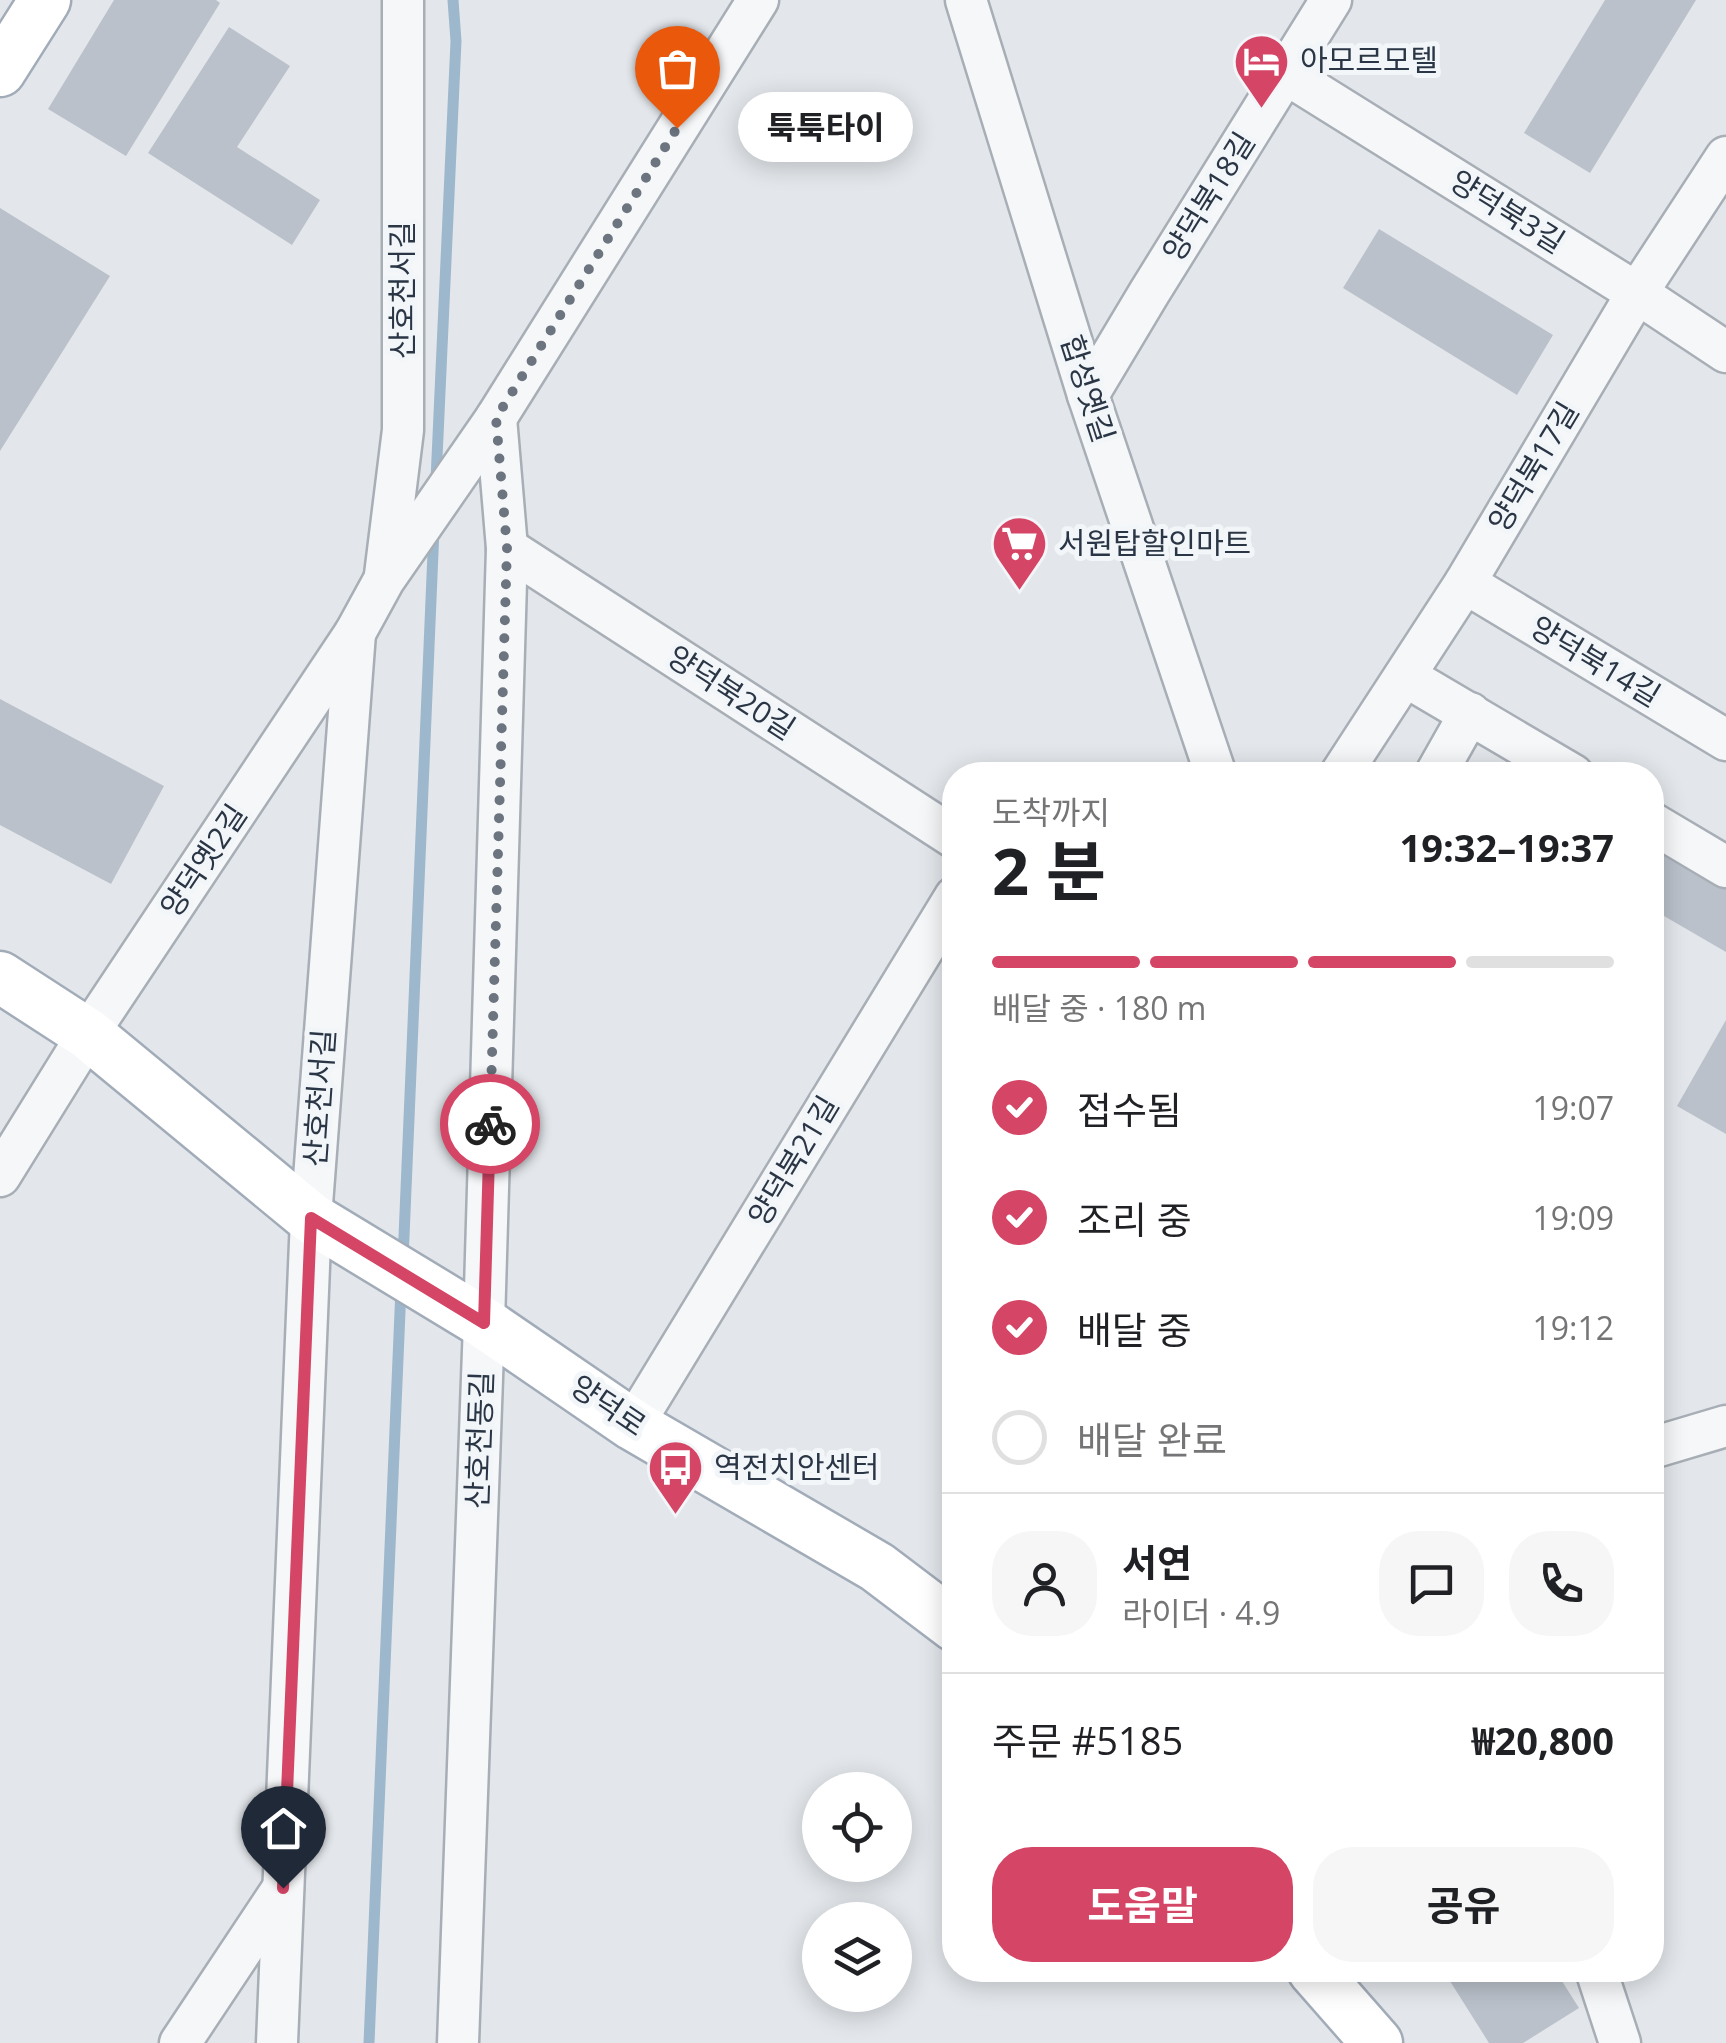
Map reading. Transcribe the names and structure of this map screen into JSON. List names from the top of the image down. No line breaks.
{"streets":{"main road":["양덕로"],"street":["양덕북18길","양덕북3길","산호천서길","합성옛길","양덕북17길","양덕북14길","양덕북20길","양덕옛2길","양덕북21길","산호천동길"]},"crossings":[["양덕북18길","양덕북3길"],["양덕북18길","합성옛길"],["양덕북3길","양덕북17길"],["산호천서길","양덕옛2길"],["산호천서길","양덕로"],["양덕북17길","양덕북14길"],["양덕북20길","산호천동길"],["양덕옛2길","산호천동길"],["양덕북21길","양덕로"],["양덕로","산호천동길"]],"places":{"hotel":["아모르모텔"],"other":["툭툭타이"],"supermarket":["서원탑할인마트"],"bus stop":["역전치안센터"]},"page":{"bubble":"툭툭타이","heading":["2 분","도착까지","19:32–19:37"],"panel":["서연","라이더 · 4.9","주문 #5185","₩20,800"],"bar":"배달 중 · 180 m","list":[["접수됨","19:07"],["조리 중","19:09"],["배달 중","19:12"],"배달 완료"],"buttons":["도움말","공유"]}}
